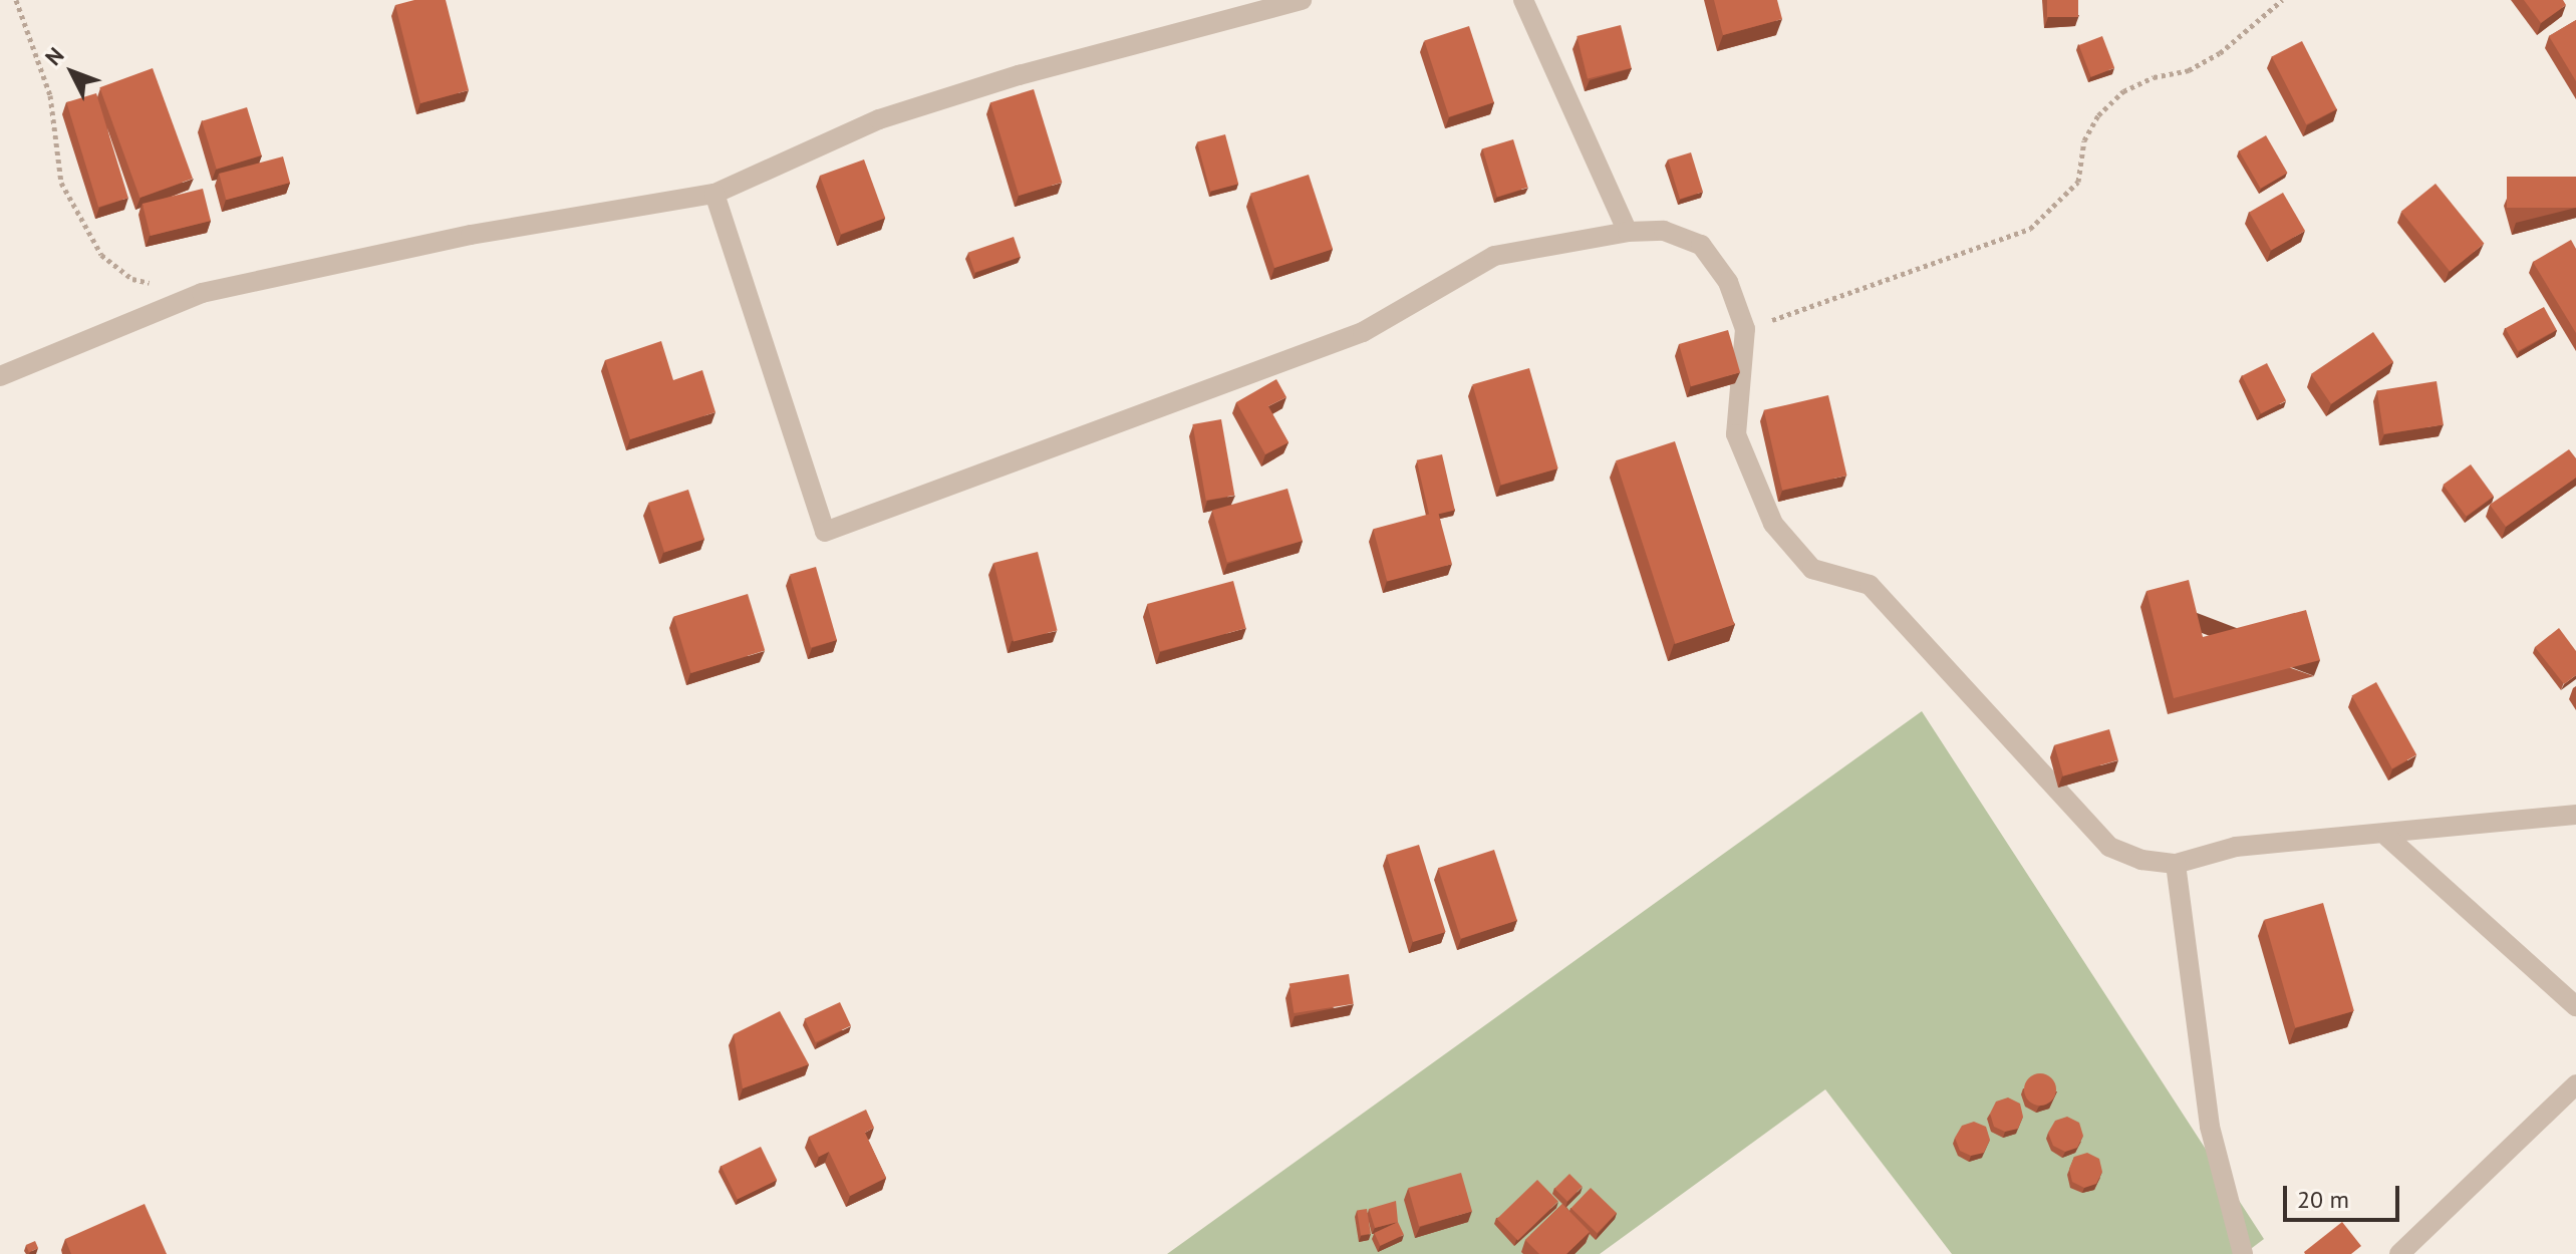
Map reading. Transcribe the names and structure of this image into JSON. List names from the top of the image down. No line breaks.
{"scale_bar":"20 m","north":"top left"}
